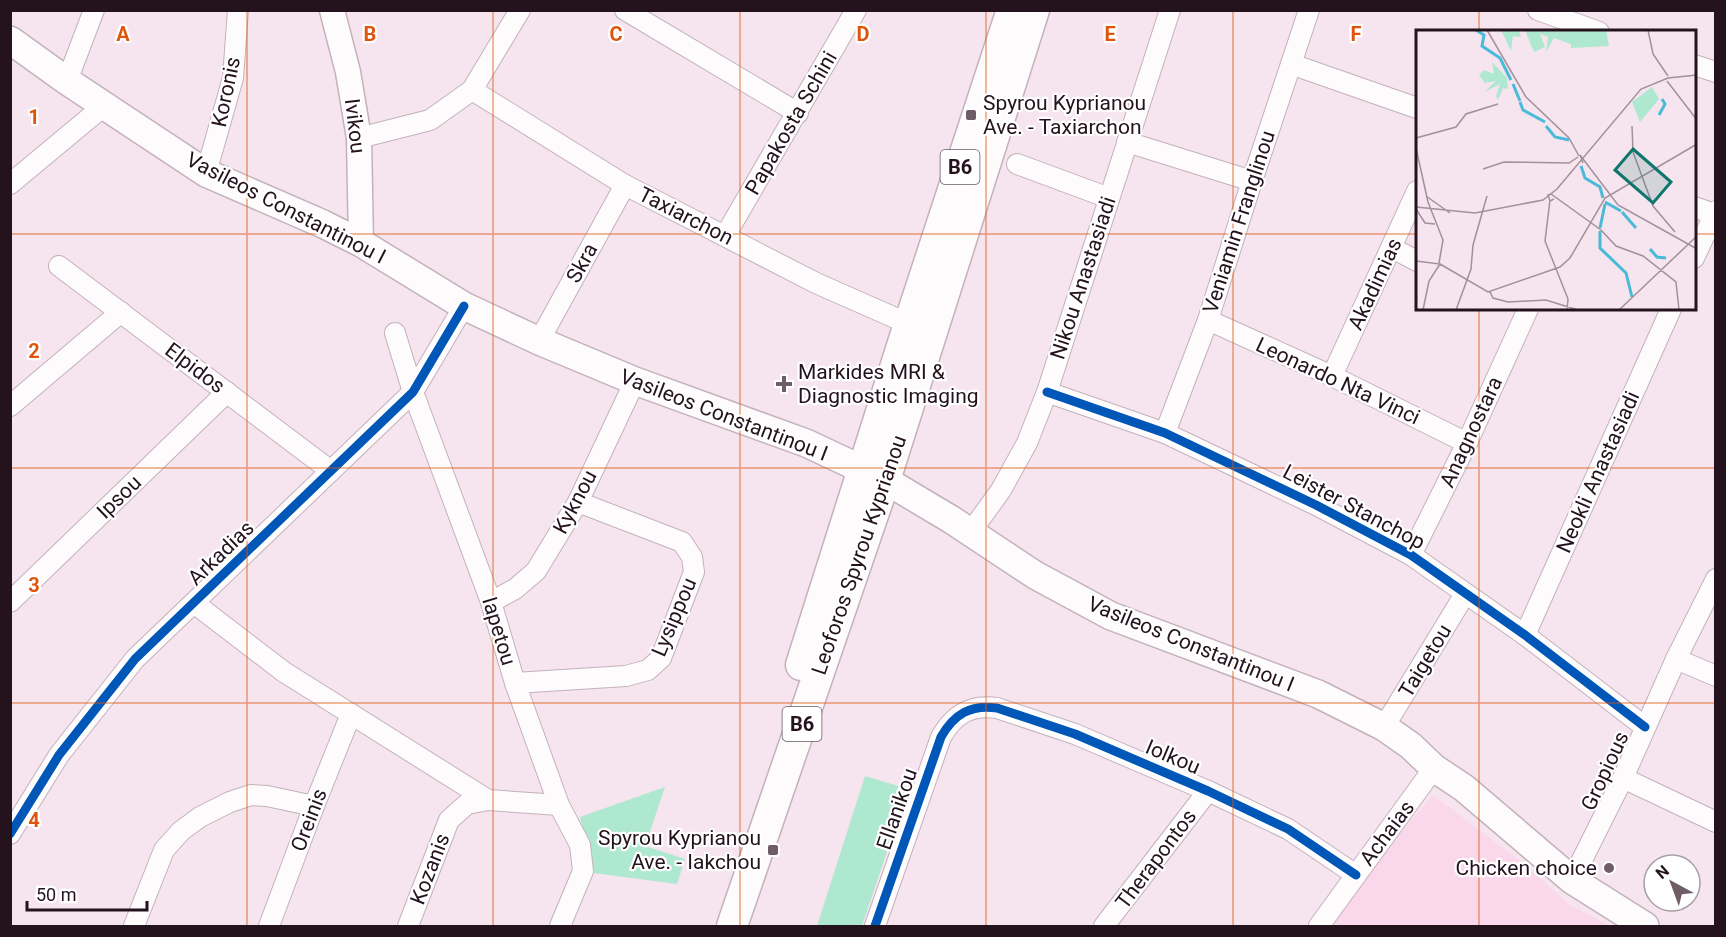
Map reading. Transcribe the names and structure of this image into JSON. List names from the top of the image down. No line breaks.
{"streets":{"main road":["B6","Vasileos Constantinou I","Leoforos Spyrou Kyprianou"],"street":["Koronis","Papakosta Schini","Ivikou","Taxiarchon","Veniamin Franglinou","Skra","Nikou Anastasiadi","Akadimias","Elpidos","Leonardo Nta Vinci","Anagnostara","Neokli Anastasiadi","Ipsou","Kyknou","Leister Stanchop","Arkadias","Lysippou","Iapetou","Taigetou","Iolkou","Gropious","Ellanikou","Oreinis","Achaias","Therapontos","Kozanis"]},"crossings":[["Koronis","Vasileos Constantinou I"],["Papakosta Schini","Taxiarchon"],["Ivikou","Vasileos Constantinou I"],["Vasileos Constantinou I","Skra"],["Vasileos Constantinou I","Nikou Anastasiadi"],["Vasileos Constantinou I","Kyknou"],["Vasileos Constantinou I","Arkadias"],["Vasileos Constantinou I","Leoforos Spyrou Kyprianou"],["Vasileos Constantinou I","Taigetou"],["Vasileos Constantinou I","Gropious"],["Vasileos Constantinou I","Achaias"],["Taxiarchon","Skra"],["Taxiarchon","Leoforos Spyrou Kyprianou"],["Veniamin Franglinou","Leonardo Nta Vinci"],["Veniamin Franglinou","Leister Stanchop"],["Nikou Anastasiadi","Leister Stanchop"],["Akadimias","Leonardo Nta Vinci"],["Elpidos","Ipsou"],["Elpidos","Arkadias"],["Leonardo Nta Vinci","Anagnostara"],["Anagnostara","Leister Stanchop"],["Neokli Anastasiadi","Leister Stanchop"],["Kyknou","Lysippou"],["Kyknou","Iapetou"],["Leister Stanchop","Taigetou"],["Leister Stanchop","Gropious"],["Arkadias","Iapetou"],["Lysippou","Iapetou"],["Iapetou","Kozanis"],["Iolkou","Ellanikou"],["Iolkou","Achaias"],["Iolkou","Therapontos"]],"places":{"transit":["Spyrou Kyprianou Ave. - Taxiarchon","Spyrou Kyprianou Ave. - Iakchou"],"health":["Markides MRI & Diagnostic Imaging"],"other":["Chicken choice"]},"scale_bar":"50 m","north":"top left","grid":{"columns":["A","B","C","D","E","F"],"rows":["1","2","3","4"]}}
